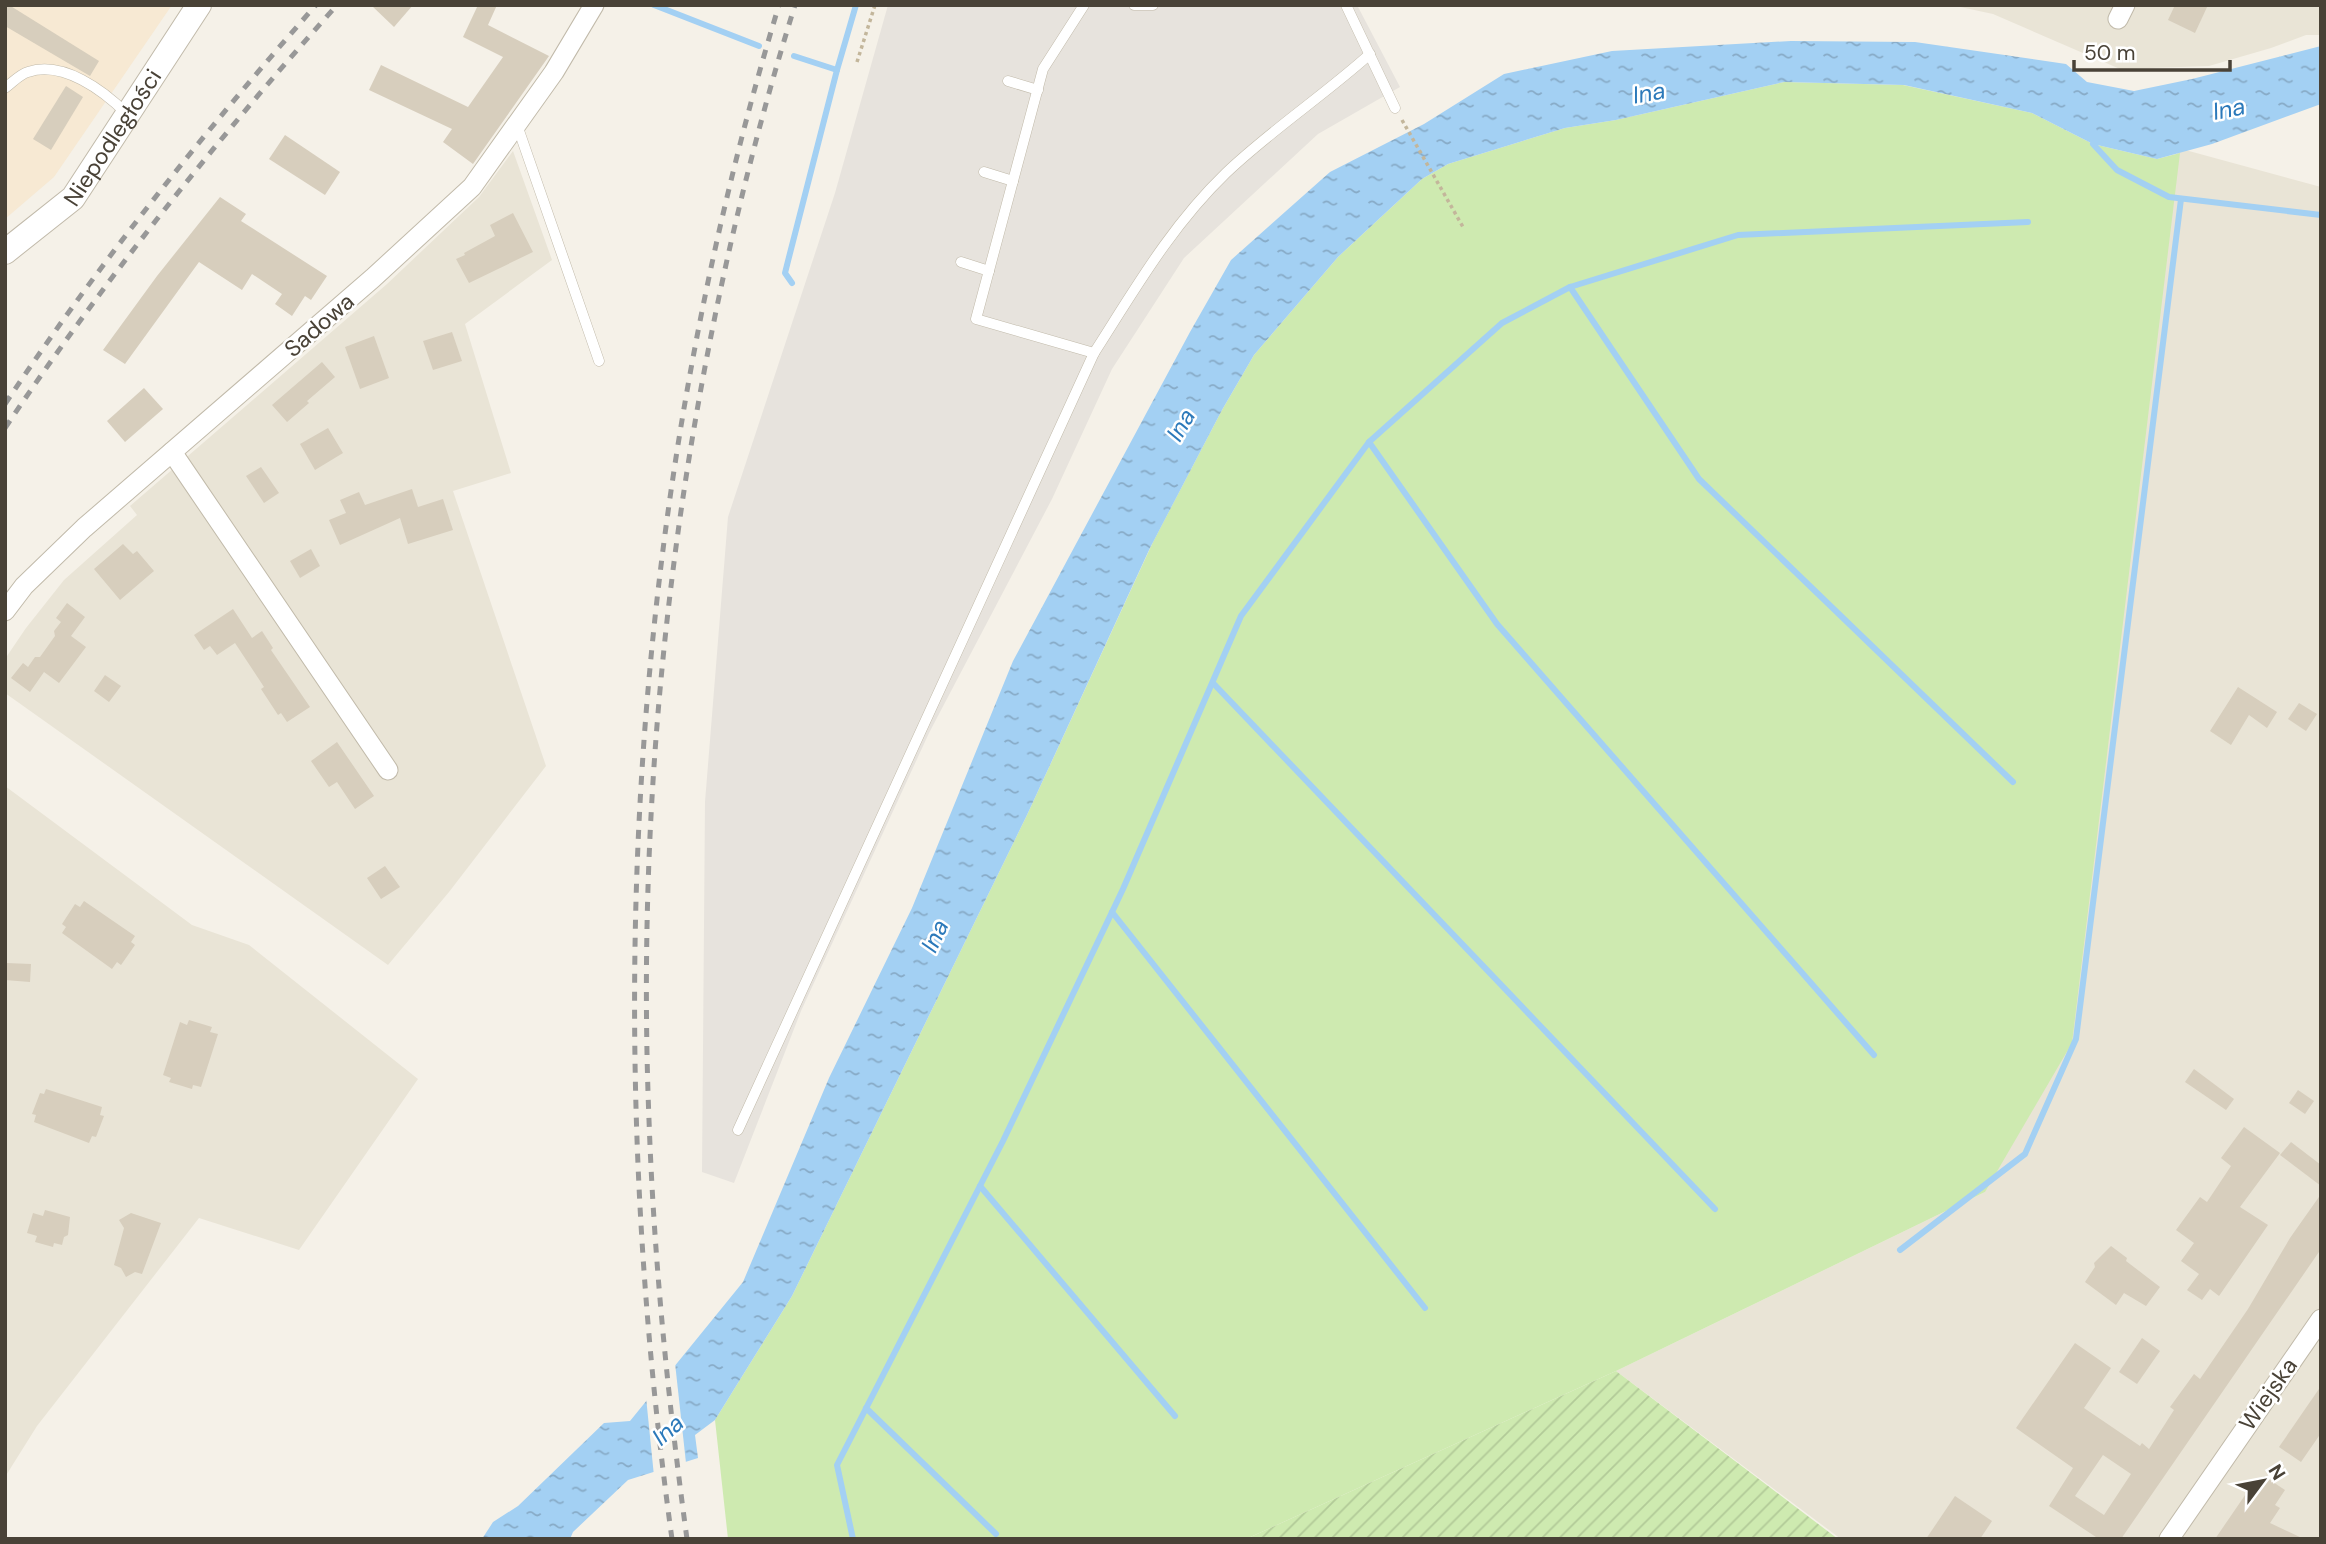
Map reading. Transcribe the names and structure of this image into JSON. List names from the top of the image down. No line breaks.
{"streets":{"street":["Niepodległości","Sadowa","Wiejska"]},"water":["Ina"],"scale_bar":"50 m","north":"top right"}
